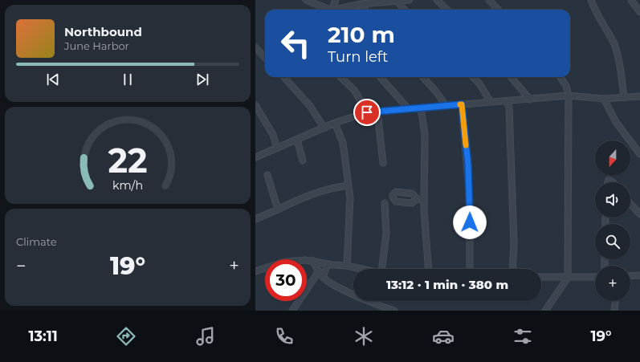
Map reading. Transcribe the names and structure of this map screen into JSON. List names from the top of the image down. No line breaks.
{"north":"bottom","page":{"turn":["210 m","Turn left"],"song":["Northbound","June Harbor"],"map_buttons":"+","tile":"Climate","heat":["−","19°","+"],"limit":"30","trip":"13:12 · 1 min · 380 m","tabs":["13:11","19°"],"gauge":["22","km/h"]}}
